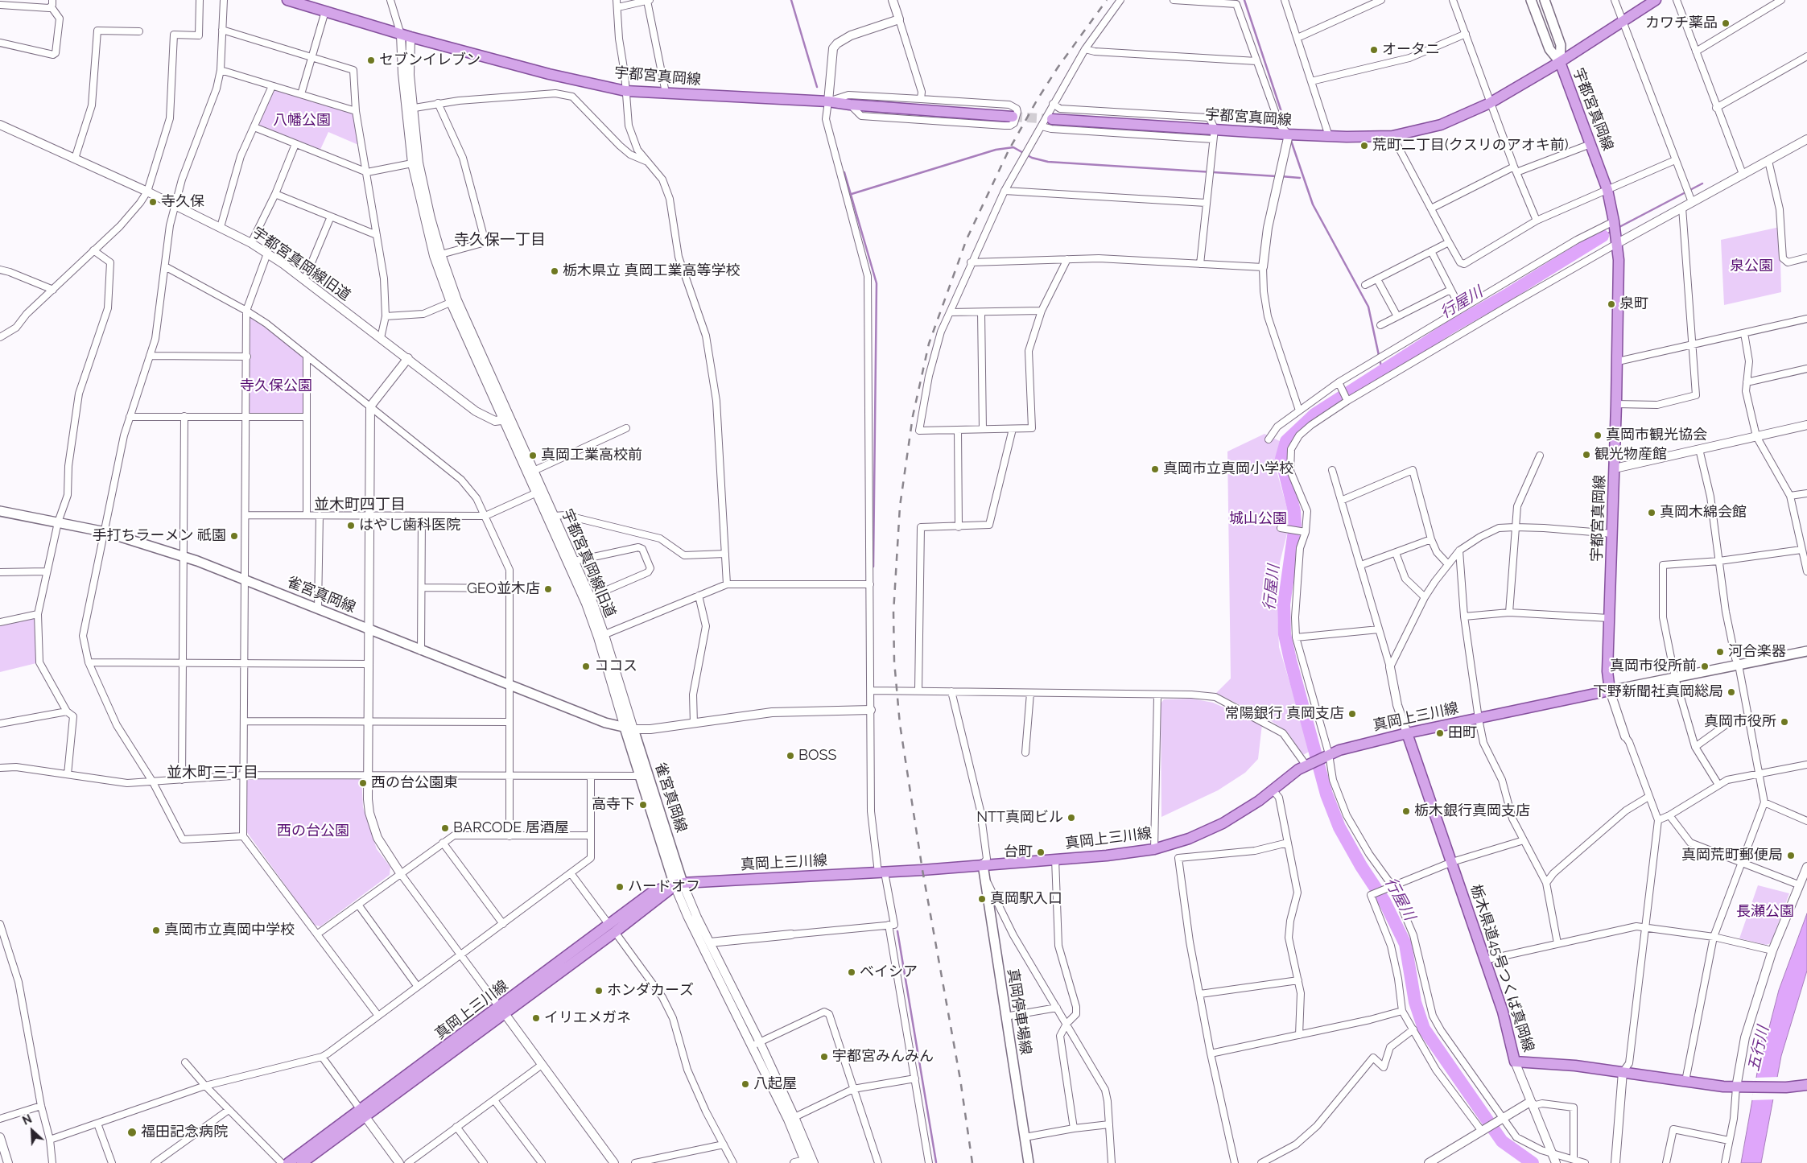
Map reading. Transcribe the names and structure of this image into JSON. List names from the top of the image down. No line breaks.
{"streets":{"main road":["宇都宮真岡線","雀宮真岡線","真岡上三川線","栃木県道45号つくば真岡線","真岡停車場線"],"street":["宇都宮真岡線旧道"]},"crossings":[["宇都宮真岡線","真岡上三川線"],["宇都宮真岡線旧道","雀宮真岡線"],["雀宮真岡線","真岡上三川線"],["真岡上三川線","栃木県道45号つくば真岡線"],["真岡上三川線","真岡停車場線"]],"districts":["寺久保一丁目","並木町四丁目","並木町三丁目"],"water":["行屋川","五行川"],"parks":["八幡公園","泉公園","寺久保公園","城山公園","西の台公園","長瀬公園"],"places":["カワチ薬品","オータニ","セブンイレブン","荒町二丁目(クスリのアオキ前)","寺久保","栃木県立 真岡工業高等学校","泉町","真岡市観光協会","観光物産館","真岡工業高校前","真岡市立真岡小学校","真岡木綿会館","はやし歯科医院","手打ちラーメン 祇園","GEO並木店","河合楽器","ココス","真岡市役所前","下野新聞社真岡総局","常陽銀行 真岡支店","真岡市役所","田町","BOSS","西の台公園東","高寺下","栃木銀行真岡支店","NTT真岡ビル","BARCODE 居酒屋","台町","真岡荒町郵便局","ハードオフ","真岡駅入口","真岡市立真岡中学校","ベイシア","ホンダカーズ","イリエメガネ","宇都宮みんみん","八起屋","福田記念病院"],"north":"top left"}
